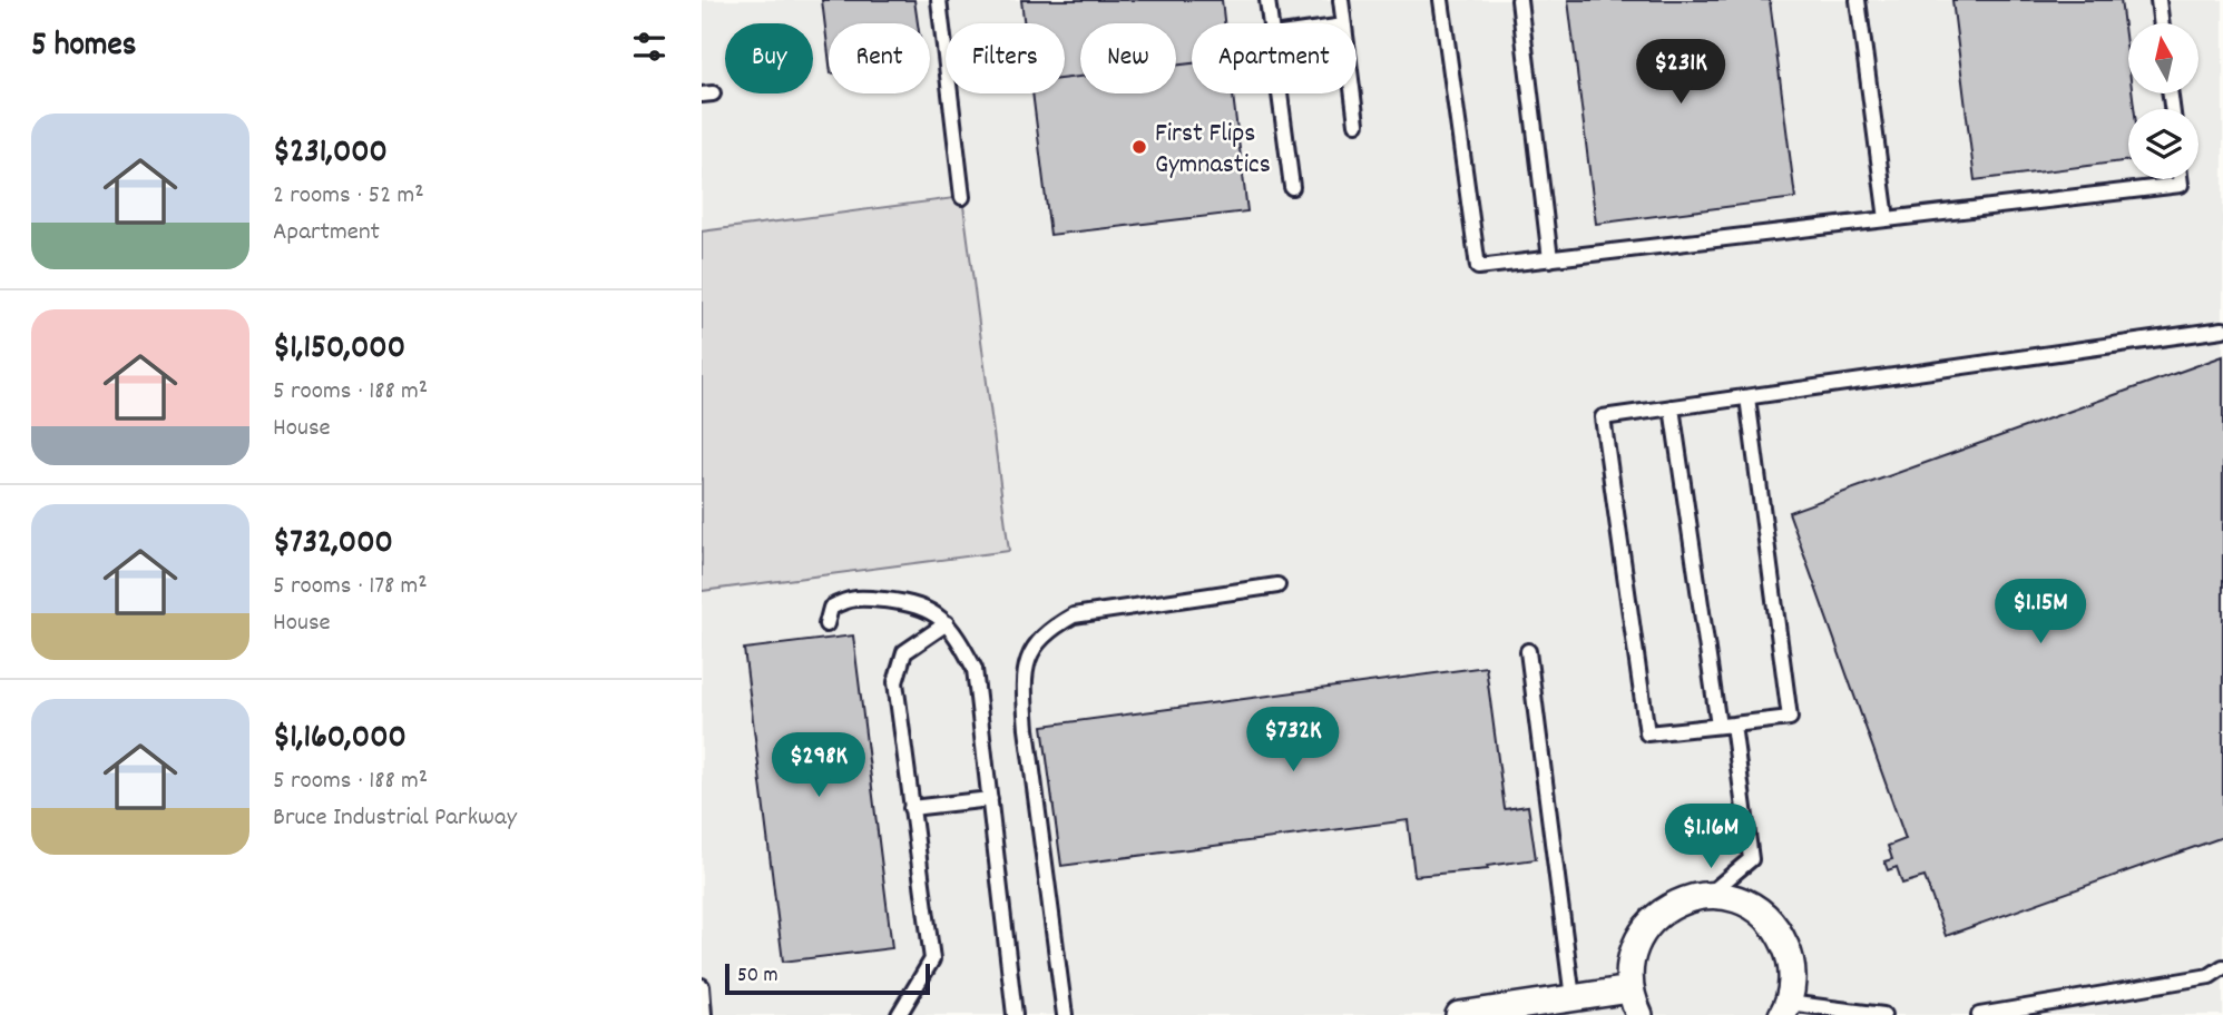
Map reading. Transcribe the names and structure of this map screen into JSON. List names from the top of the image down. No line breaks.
{"places":["First Flips Gymnastics"],"scale_bar":"50 m","north":"top","page":{"heading":"5 homes","chip":["Buy","Rent","Filters","New","Apartment"],"price":["$231K","$1.15M","$732K","$298K","$1.16M"],"list":[{"name":"$231,000","note":"2 rooms · 52 m² · Apartment"},{"name":"$1,150,000","note":"5 rooms · 188 m² · House"},{"name":"$732,000","note":"5 rooms · 178 m² · House"},{"name":"$1,160,000","note":"5 rooms · 188 m² · Bruce Industrial Parkway"}],"scale":"50 m"}}
